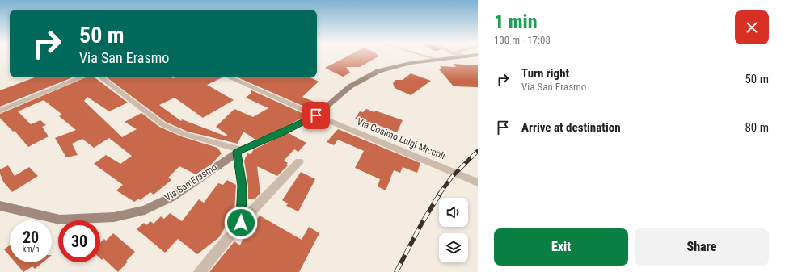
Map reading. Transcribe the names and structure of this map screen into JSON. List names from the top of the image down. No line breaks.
{"streets":{"main road":["Via San Erasmo"],"street":["Via Cosimo Luigi Miccoli"]},"crossings":[["Via Cosimo Luigi Miccoli","Via San Erasmo"]],"page":{"heading":["1 min","130 m · 17:08"],"turn":["50 m","Via San Erasmo"],"list":[{"name":"Turn right","note":"Via San Erasmo","value":"50 m"},{"name":"Arrive at destination","value":"80 m"}],"speed":"20 km/h","limit":"30","buttons":["Exit","Share"]}}
